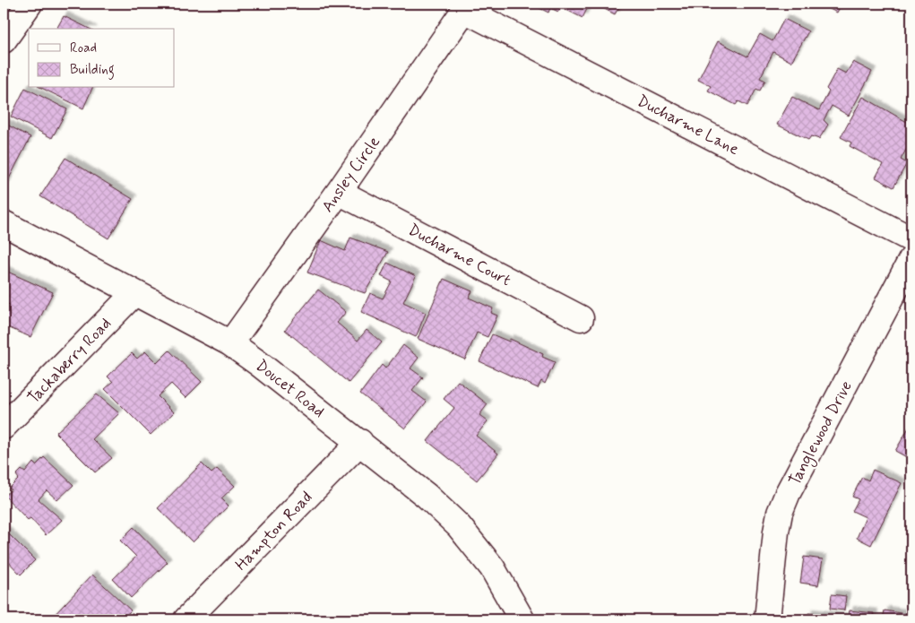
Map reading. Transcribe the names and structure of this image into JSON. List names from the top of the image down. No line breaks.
{"streets":{"street":["Ducharme Lane","Ansley Circle","Ducharme Court","Tackaberry Road","Doucet Road","Tanglewood Drive","Hampton Road"]},"crossings":[["Ducharme Lane","Ansley Circle"],["Ansley Circle","Ducharme Court"],["Ansley Circle","Doucet Road"],["Tackaberry Road","Doucet Road"],["Doucet Road","Hampton Road"]],"legend":["Road","Building"]}
